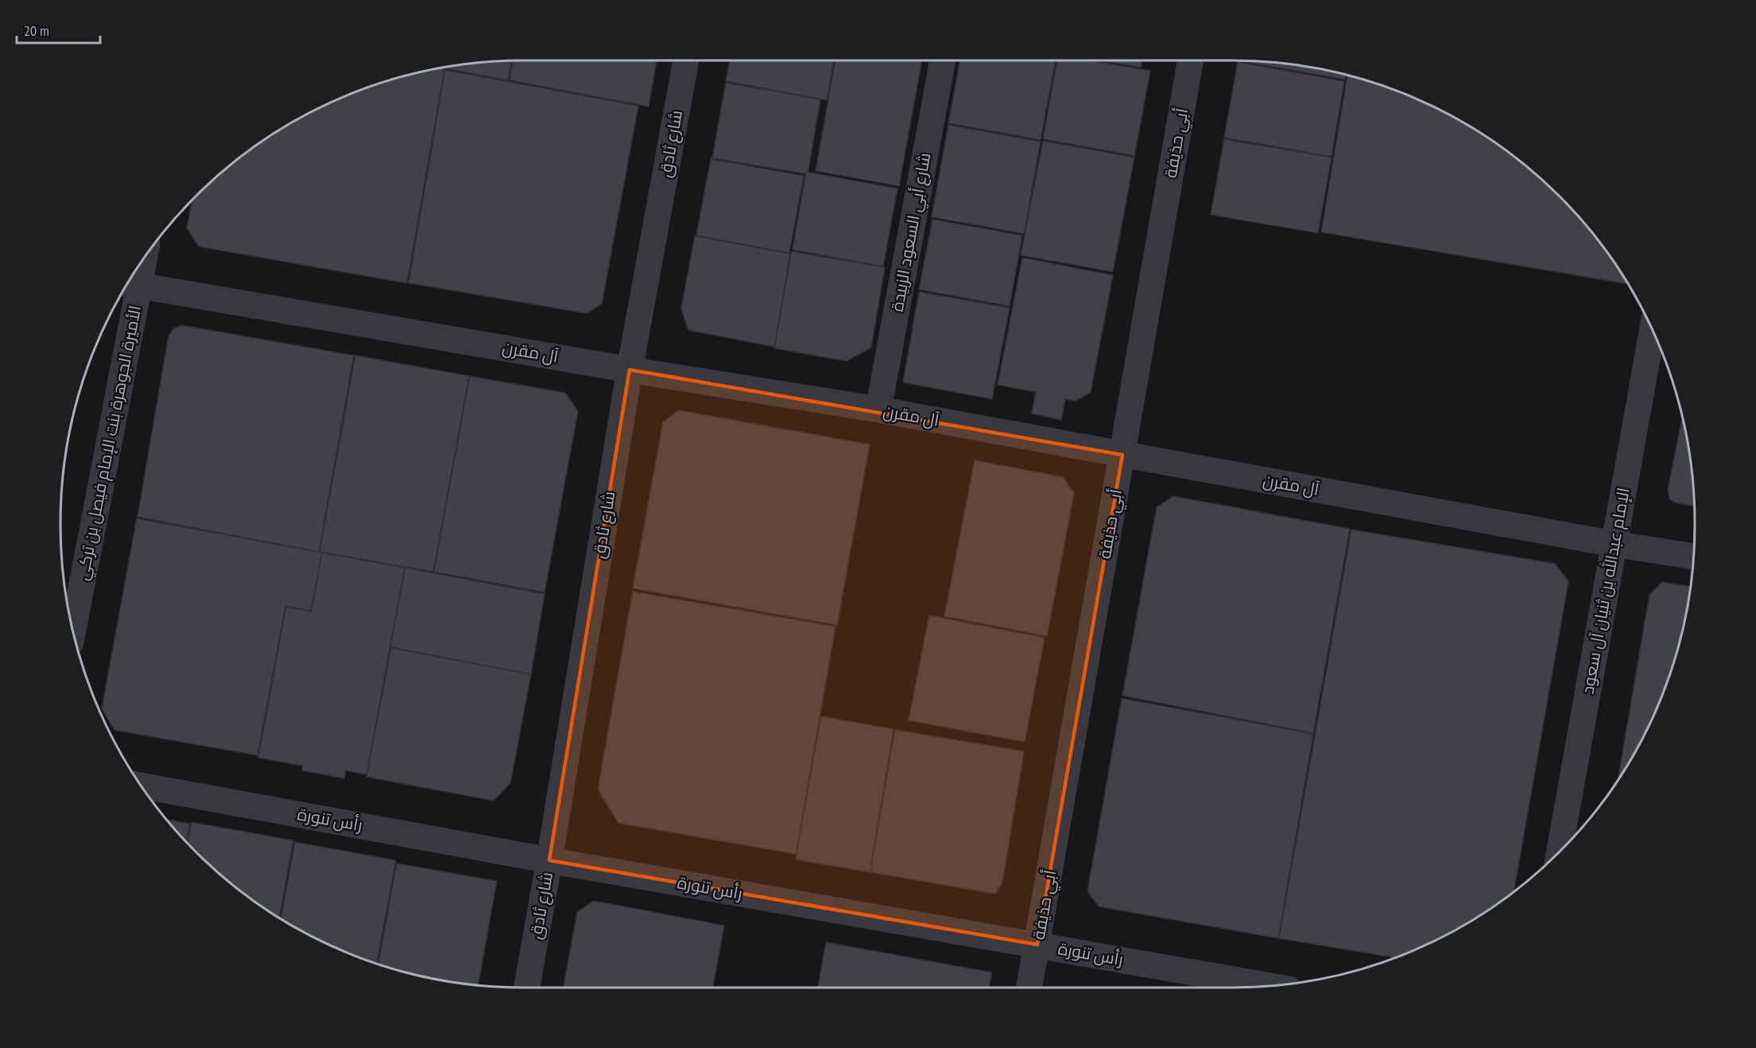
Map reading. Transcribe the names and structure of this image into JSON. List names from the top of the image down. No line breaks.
{"streets":{"street":["أبي حذيفة","شارع ثادق","شارع أبي السعود الزبيدة","آل مقرن","الأميرة الجوهرة بنت الإمام فيصل بن تركي","الإمام عبدالله بن ثنيان آل سعود","رأس تنورة"]},"crossings":[["أبي حذيفة","آل مقرن"],["أبي حذيفة","رأس تنورة"],["شارع ثادق","آل مقرن"],["شارع ثادق","رأس تنورة"],["شارع أبي السعود الزبيدة","آل مقرن"],["آل مقرن","الأميرة الجوهرة بنت الإمام فيصل بن تركي"],["آل مقرن","الإمام عبدالله بن ثنيان آل سعود"]],"scale_bar":"20 m"}
